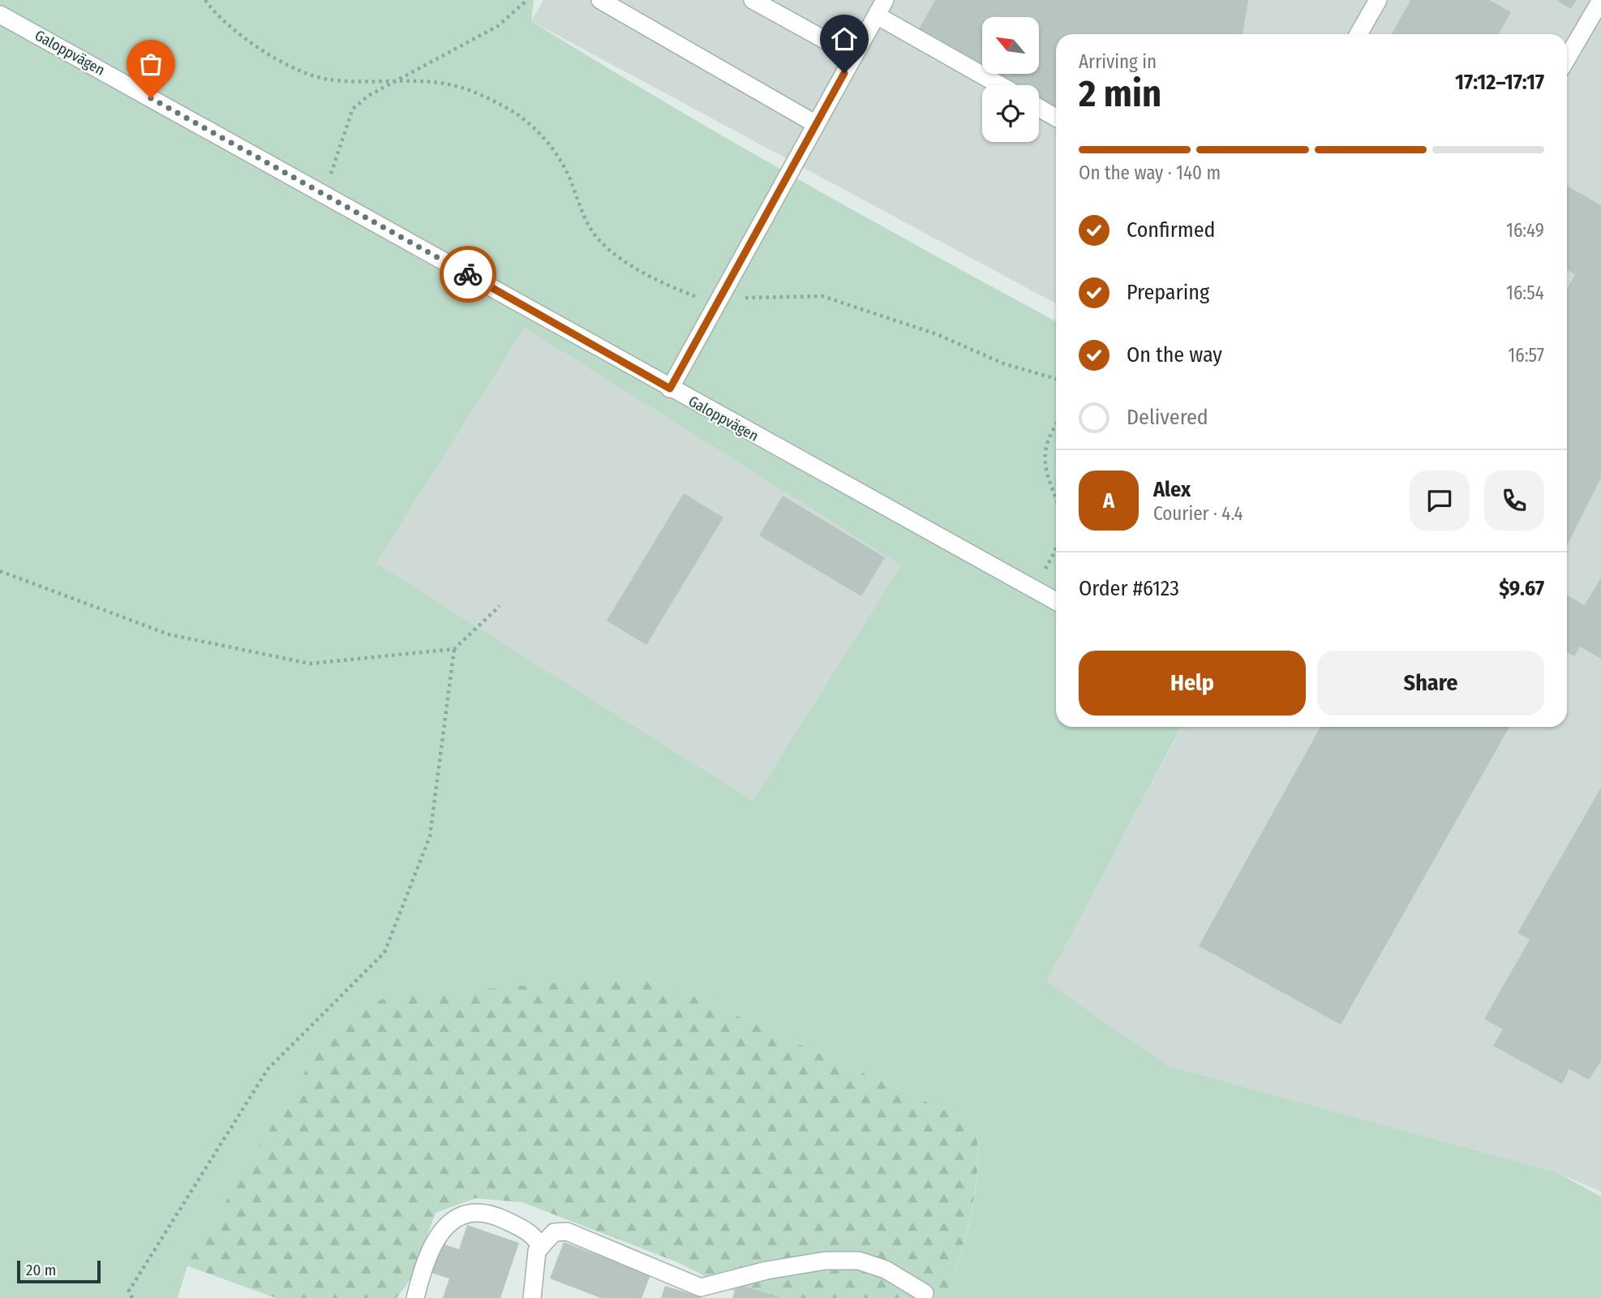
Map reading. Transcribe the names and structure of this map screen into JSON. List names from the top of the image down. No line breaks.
{"streets":{"lane":["Galoppvägen"]},"scale_bar":"20 m","north":"top left","page":{"heading":["2 min","Arriving in","17:12–17:17"],"panel":["Alex","Courier · 4.4","Order #6123","$9.67"],"bar":"On the way · 140 m","list":[["Confirmed","16:49"],["Preparing","16:54"],["On the way","16:57"],"Delivered"],"round":"A","buttons":["Help","Share"],"scale":"20 m"}}
